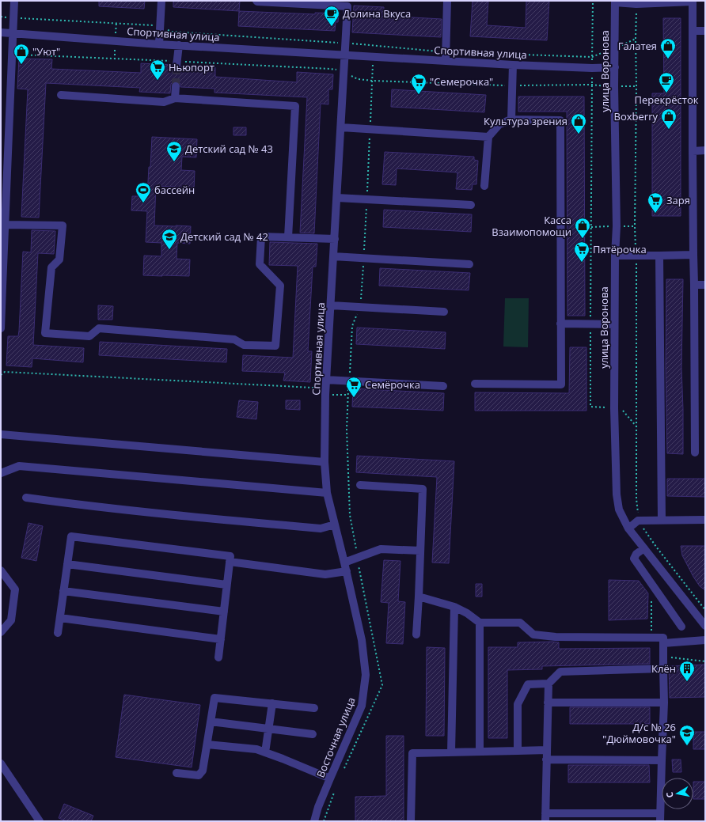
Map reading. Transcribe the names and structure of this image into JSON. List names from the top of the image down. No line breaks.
{"streets":{"street":["Спортивная улица","улица Воронова","Восточная улица"]},"crossings":[["Спортивная улица","улица Воронова"],["Спортивная улица","Восточная улица"]],"places":{"cafe":["Долина Вкуса","Перекрёсток"],"shop":["Галатея","\"Уют\"","Boxberry","Культура зрения","Касса Взаимопомощи"],"supermarket":["Ньюпорт","\"Семерочка\"","Заря","Пятёрочка","Семёрочка"],"school or university":["Детский сад № 43","Детский сад № 42","Д/с № 26 \"Дюймовочка\""],"sports":["бассейн"],"building":["Клён"]},"north":"left"}
